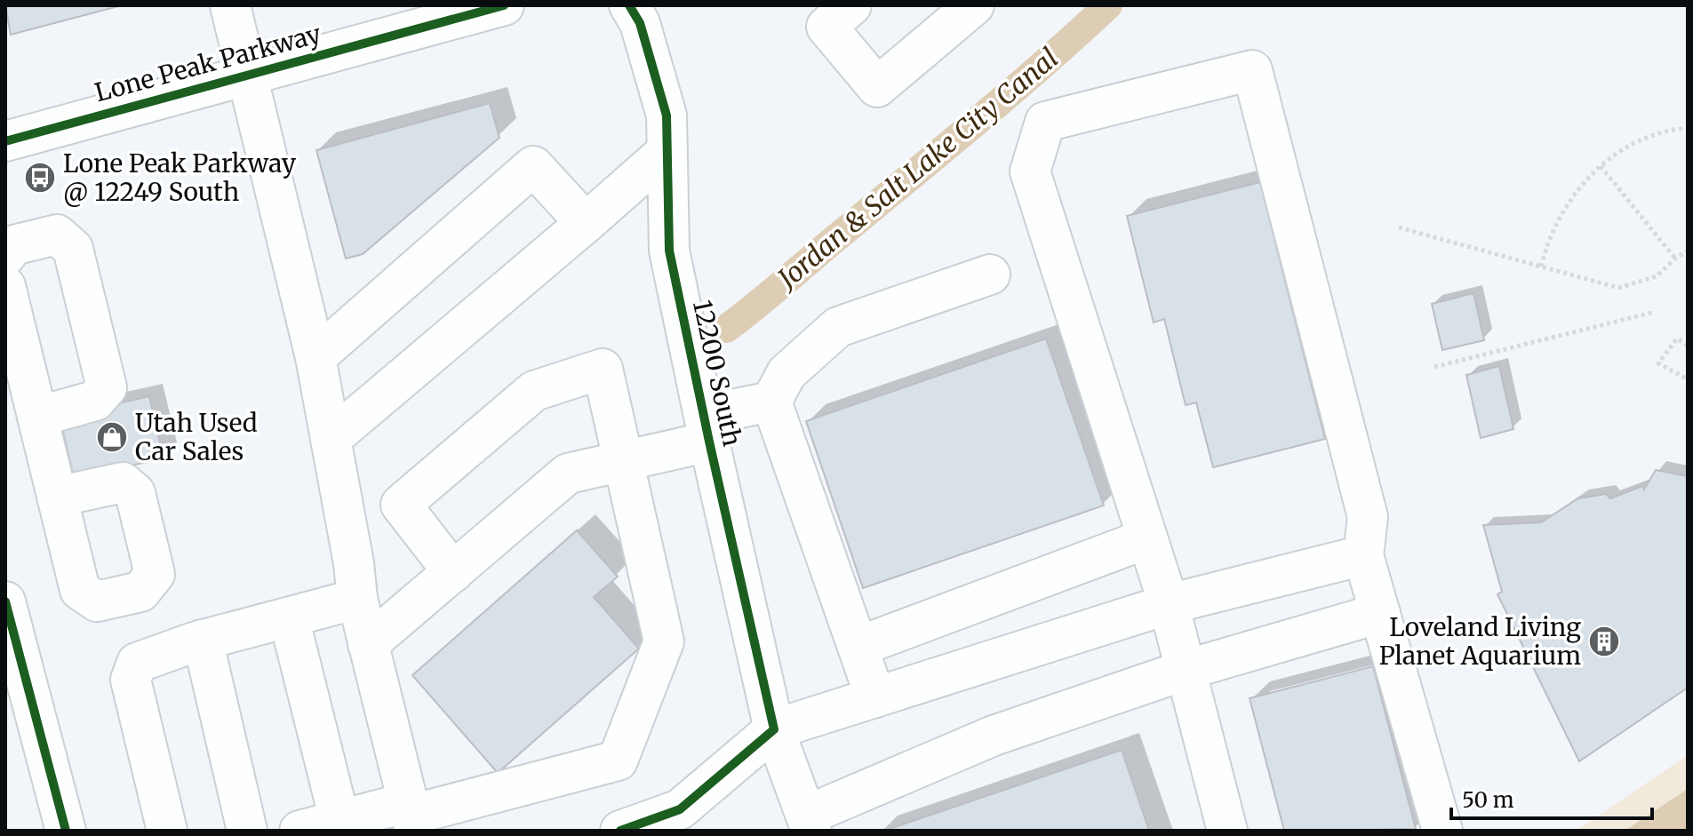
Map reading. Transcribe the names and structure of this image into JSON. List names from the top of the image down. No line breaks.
{"streets":{"street":["Lone Peak Parkway","12200 South"]},"water":["Jordan & Salt Lake City Canal"],"places":{"bus stop":["Lone Peak Parkway @ 12249 South"],"shop":["Utah Used Car Sales"],"building":["Loveland Living Planet Aquarium"]},"scale_bar":"50 m"}
